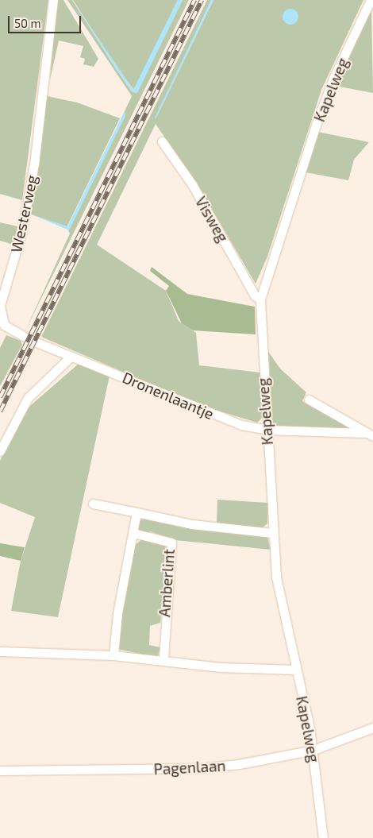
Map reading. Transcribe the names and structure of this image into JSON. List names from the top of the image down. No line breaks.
{"streets":{"street":["Kapelweg","Westerweg","Visweg","Dronenlaantje","Amberlint","Pagenlaan"]},"crossings":[["Kapelweg","Visweg"],["Kapelweg","Dronenlaantje"],["Kapelweg","Pagenlaan"],["Westerweg","Dronenlaantje"]],"scale_bar":"50 m"}
